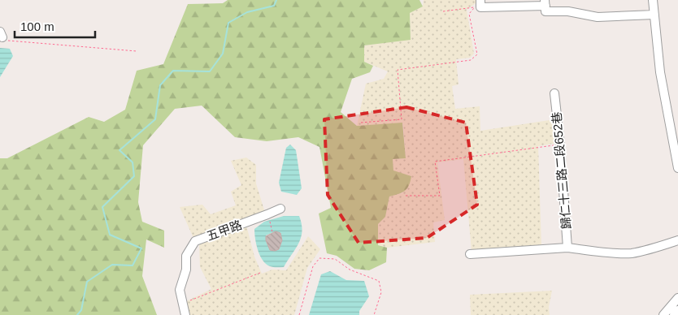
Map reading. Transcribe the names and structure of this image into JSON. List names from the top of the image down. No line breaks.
{"streets":{"street":["歸仁十三路二段652巷","五甲路"]},"scale_bar":"100 m"}
